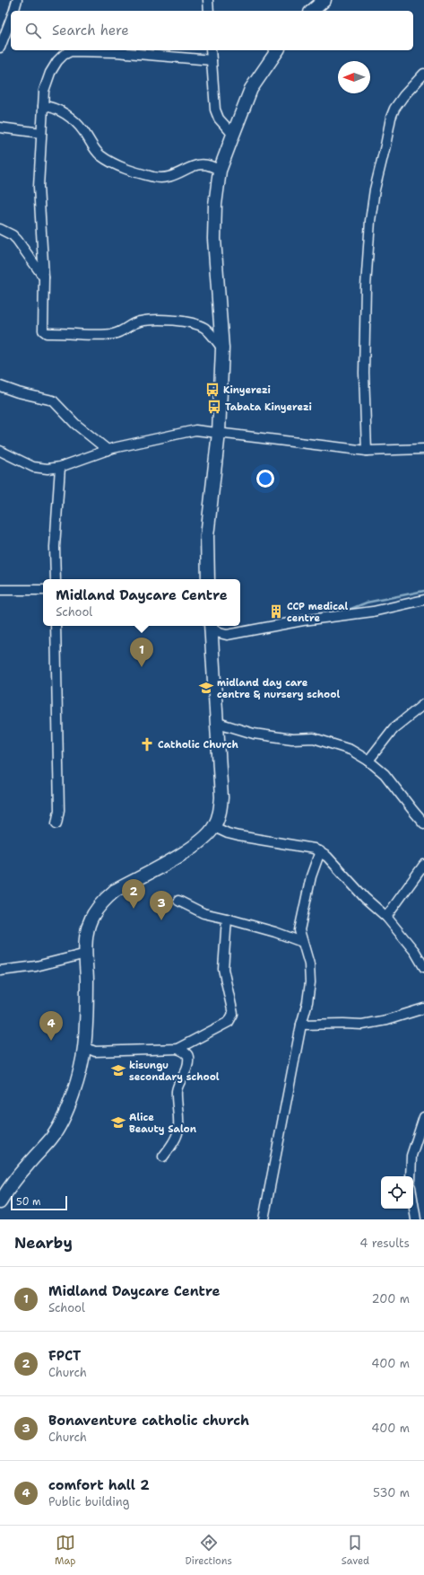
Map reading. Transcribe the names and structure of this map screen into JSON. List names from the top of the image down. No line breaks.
{"places":{"bus stop":["Kinyerezi","Tabata Kinyerezi"],"building":["CCP medical centre"],"school or university":["midland day care centre & nursery school","kisungu secondary school","Alice Beauty Salon"],"church":["Catholic Church"]},"scale_bar":"50 m","north":"left","page":{"search":"Search here","popup":["Midland Daycare Centre","School"],"pins":["1","2","3","4"],"scale":"50 m","heading":["Nearby","4 results"],"list":[{"mark":"1","name":"Midland Daycare Centre","note":"School","value":"200 m"},{"mark":"2","name":"FPCT","note":"Church","value":"400 m"},{"mark":"3","name":"Bonaventure catholic church","note":"Church","value":"400 m"},{"mark":"4","name":"comfort hall 2","note":"Public building","value":"530 m"}],"nav":["Map","Directions","Saved"]}}
